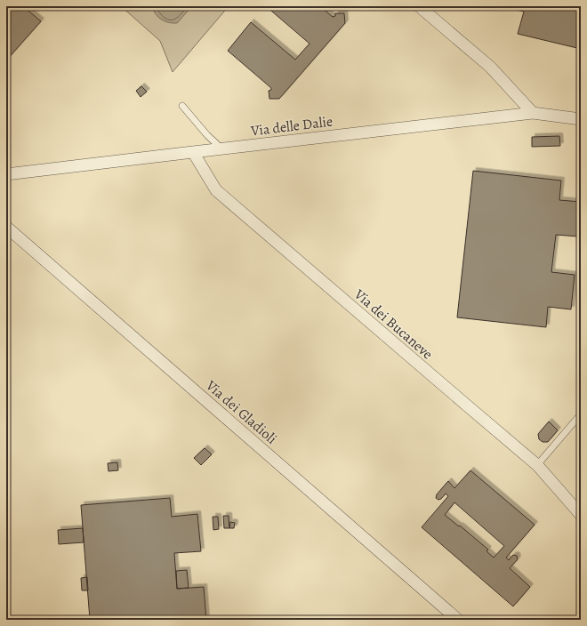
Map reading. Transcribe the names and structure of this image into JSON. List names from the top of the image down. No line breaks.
{"streets":{"street":["Via delle Dalie","Via dei Bucaneve","Via dei Gladioli"]},"crossings":[["Via delle Dalie","Via dei Bucaneve"]]}
